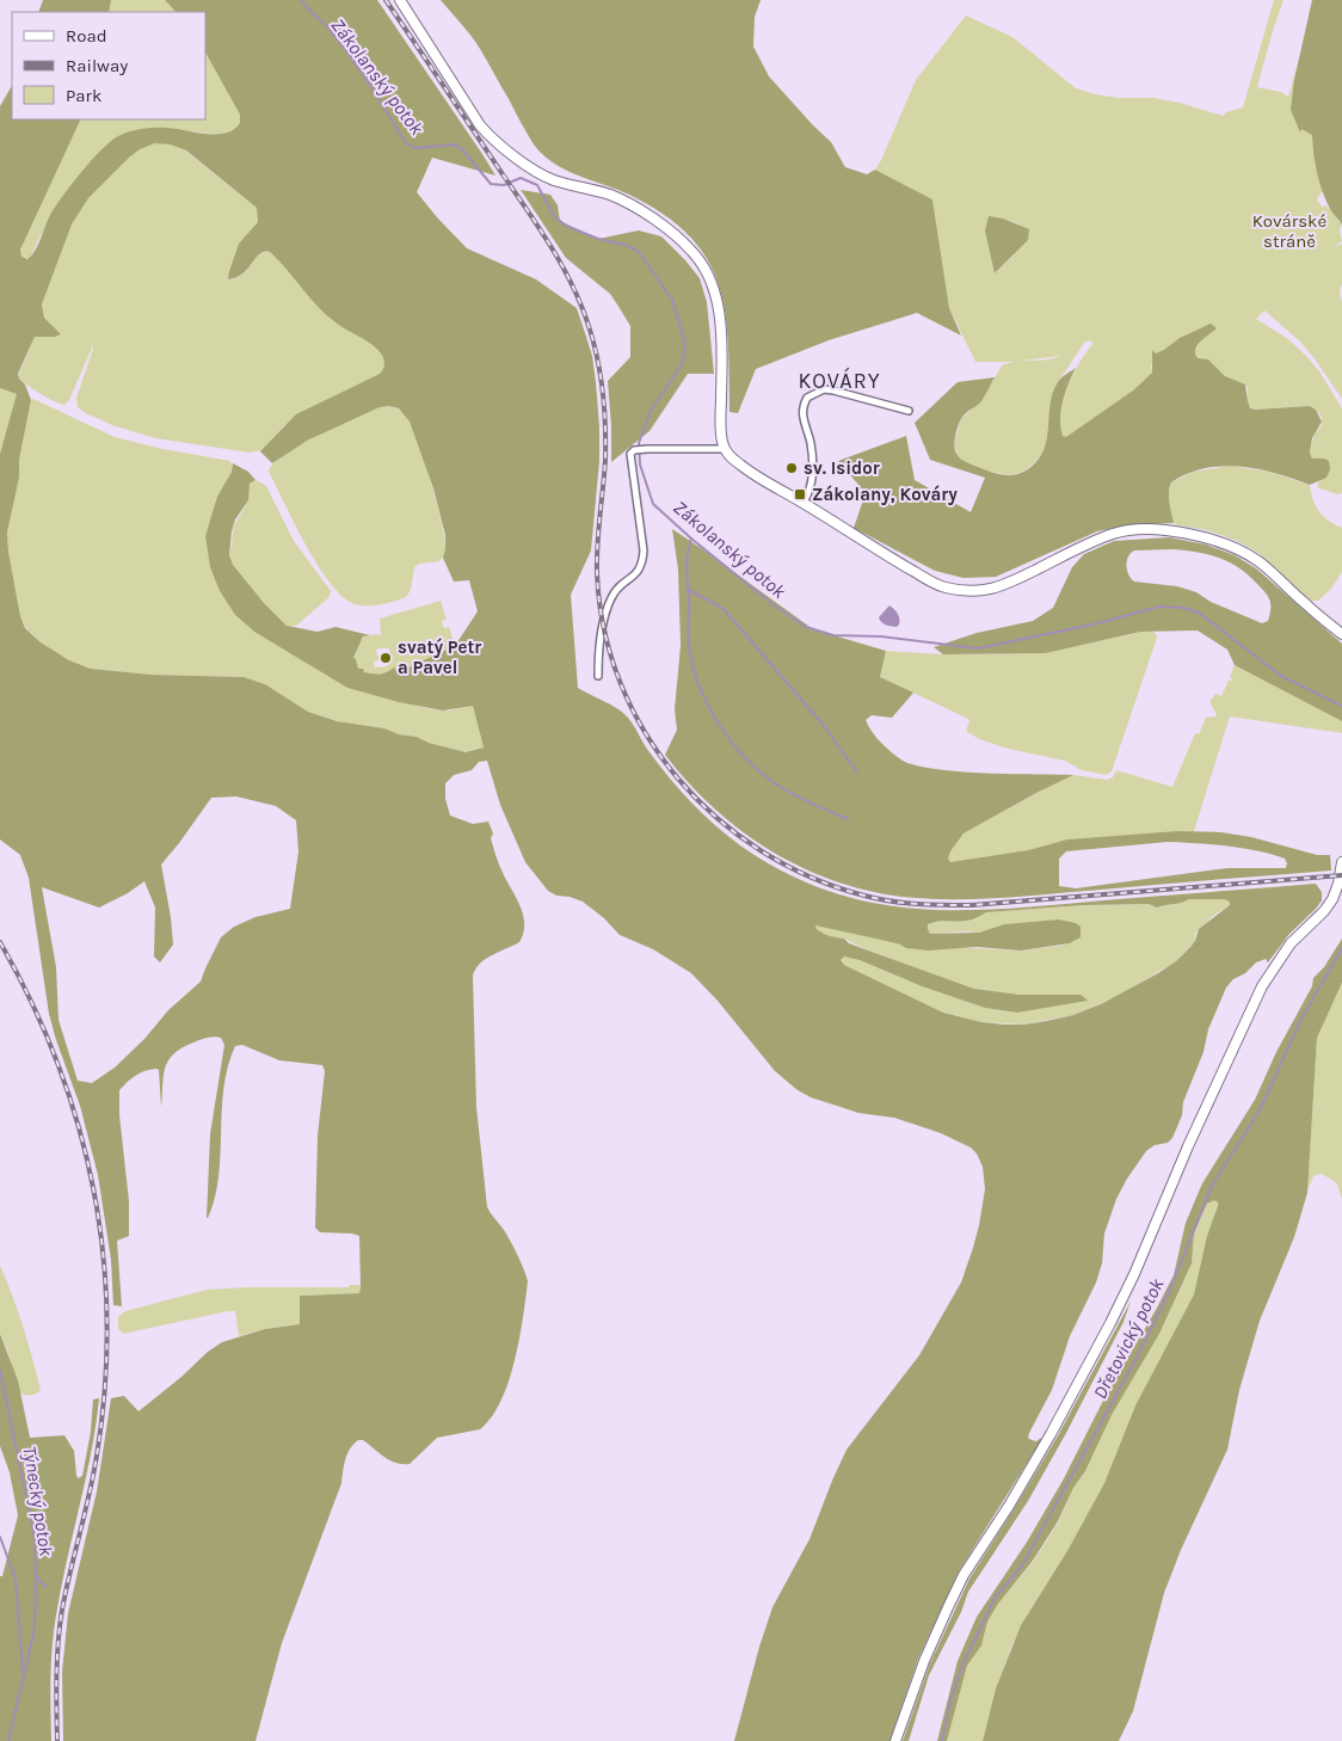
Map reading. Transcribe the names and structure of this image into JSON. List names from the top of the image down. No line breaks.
{"districts":["KOVÁRY"],"water":["Zákolanský potok","Dřetovický potok","Týnecký potok"],"parks":["Kovárské stráně"],"places":{"other":["sv. Isidor","svatý Petr a Pavel"],"transit":["Zákolany, Kováry"]},"legend":["Road","Railway","Park"]}
